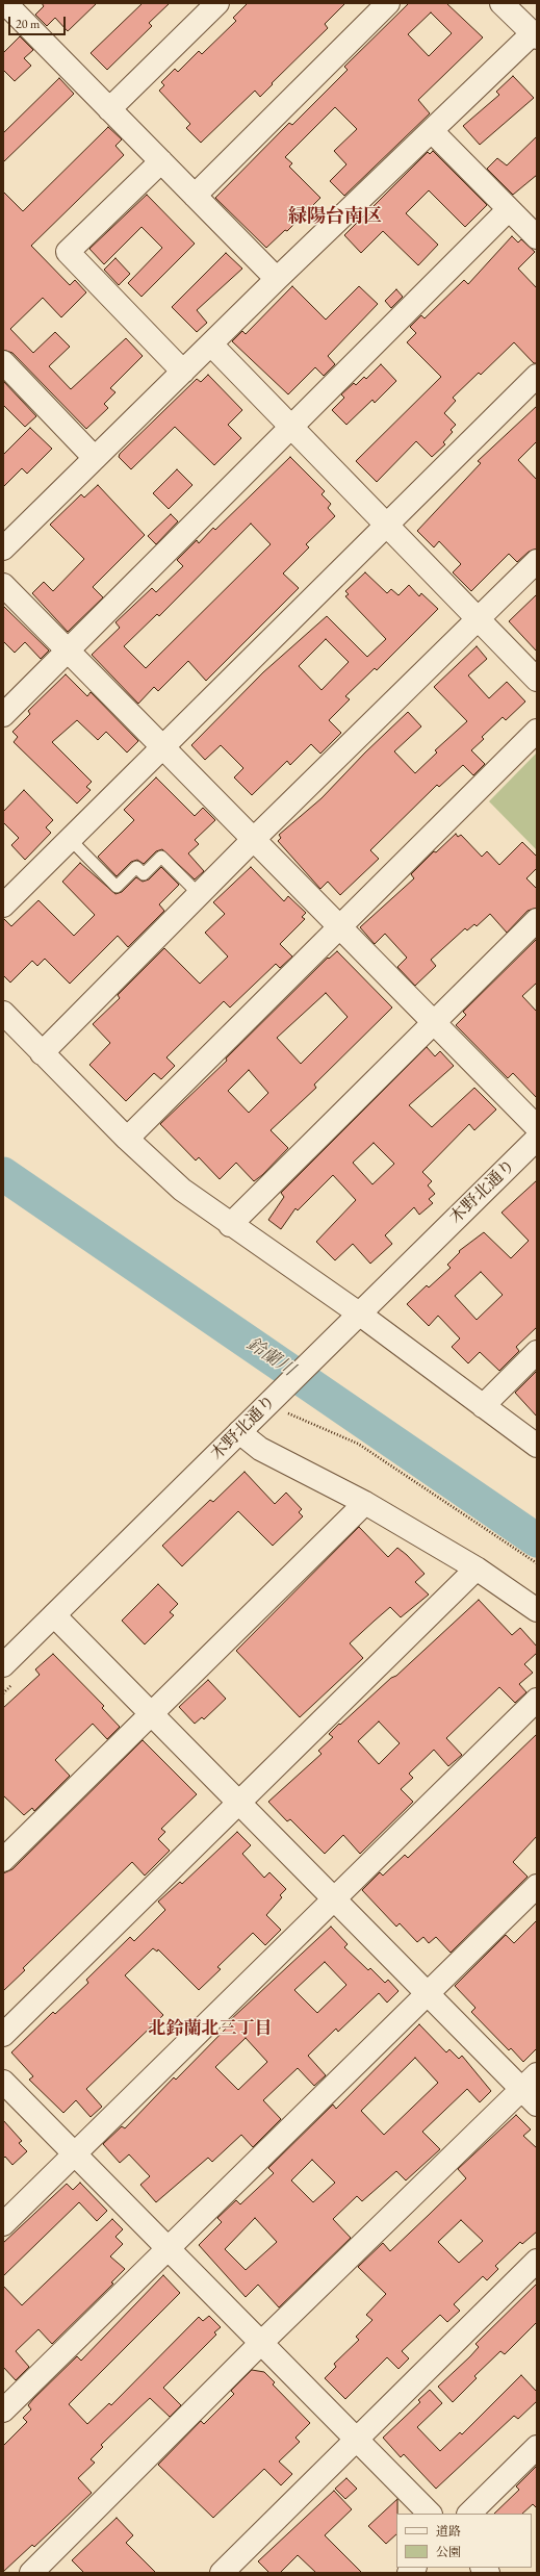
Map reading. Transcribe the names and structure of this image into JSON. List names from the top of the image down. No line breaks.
{"streets":{"street":["木野北通り"]},"districts":["緑陽台南区","北鈴蘭北三丁目"],"water":["鈴蘭川"],"legend":["道路","公園"],"scale_bar":"20 m"}
